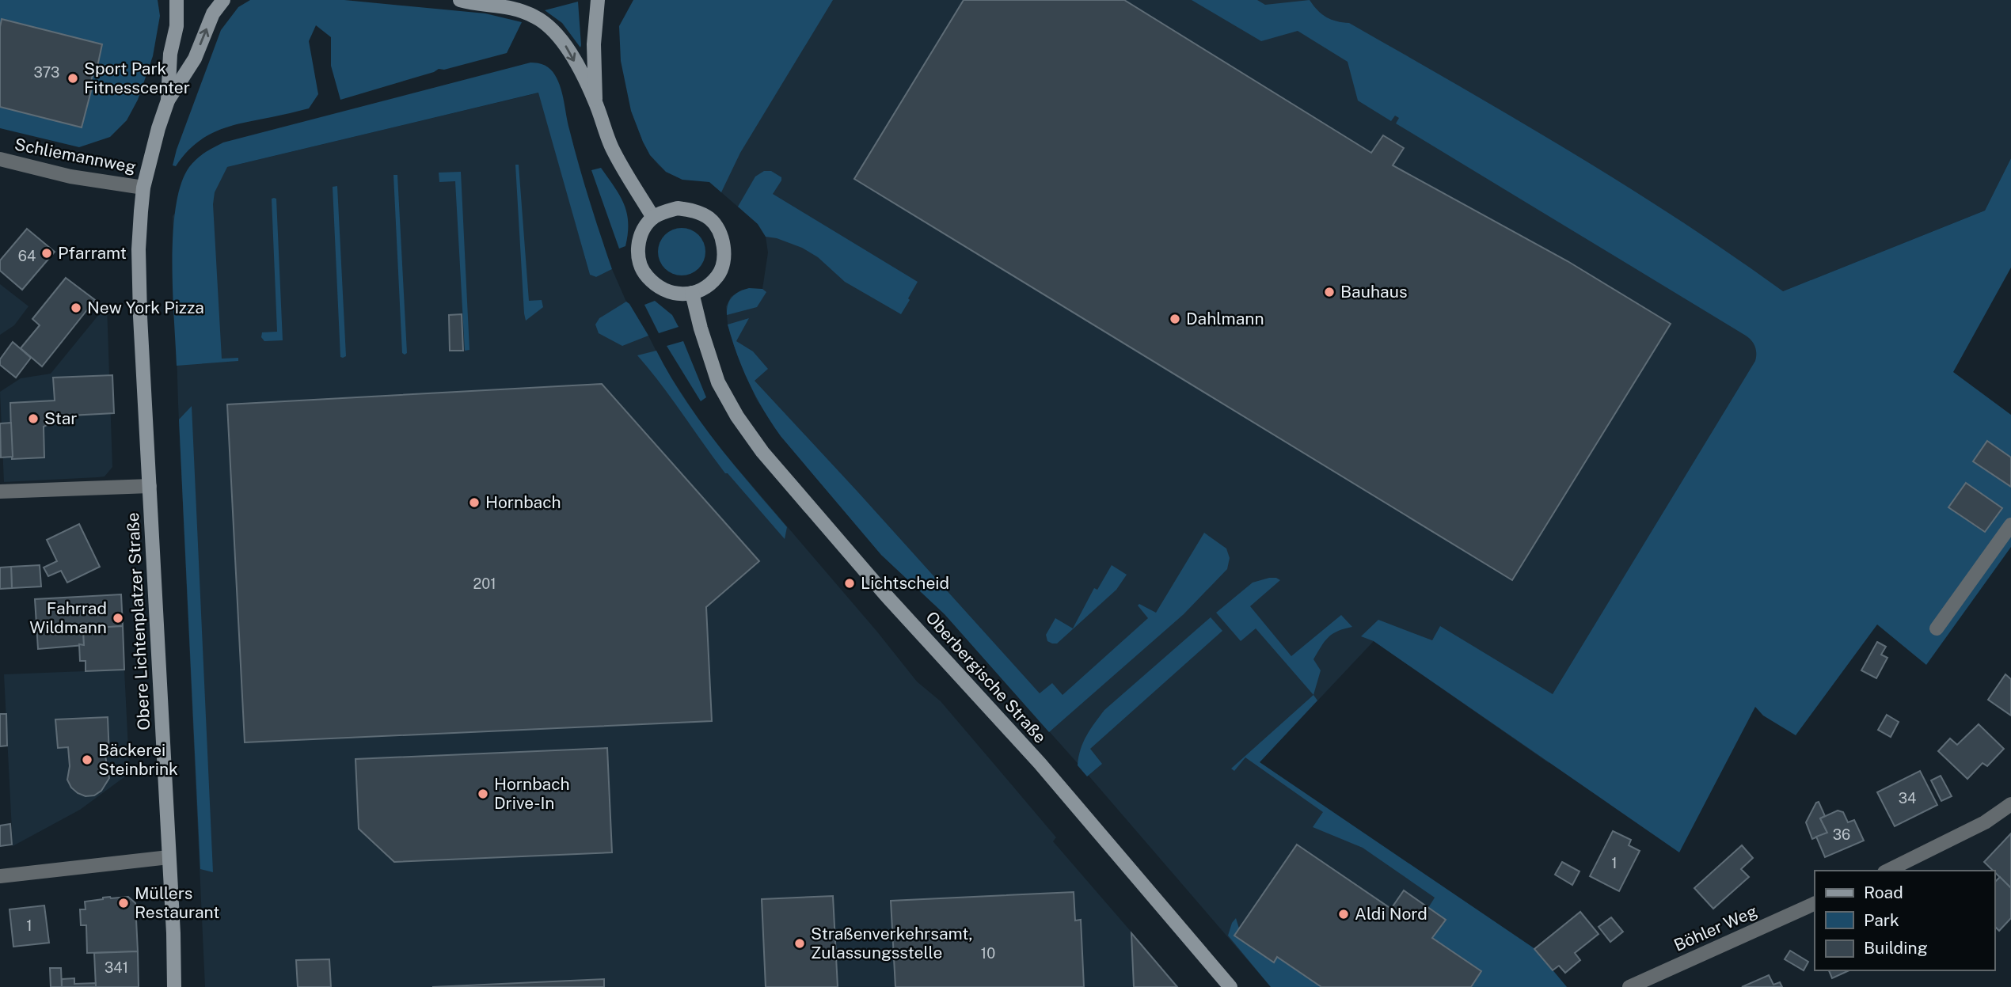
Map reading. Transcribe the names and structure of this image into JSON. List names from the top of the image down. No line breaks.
{"streets":{"street":["Schliemannweg","Obere Lichtenplatzer Straße","Oberbergische Straße","Böhler Weg"]},"crossings":[["Schliemannweg","Obere Lichtenplatzer Straße"]],"places":["Sport Park Fitnesscenter","Pfarramt","Bauhaus","New York Pizza","Dahlmann","Star","Hornbach","Lichtscheid","Fahrrad Wildmann","Bäckerei Steinbrink","Hornbach Drive-In","Müllers Restaurant","Aldi Nord","Straßenverkehrsamt, Zulassungsstelle"],"house_numbers":["373","64","201","34","36","1","1","10","341"],"legend":["Road","Park","Building"]}
